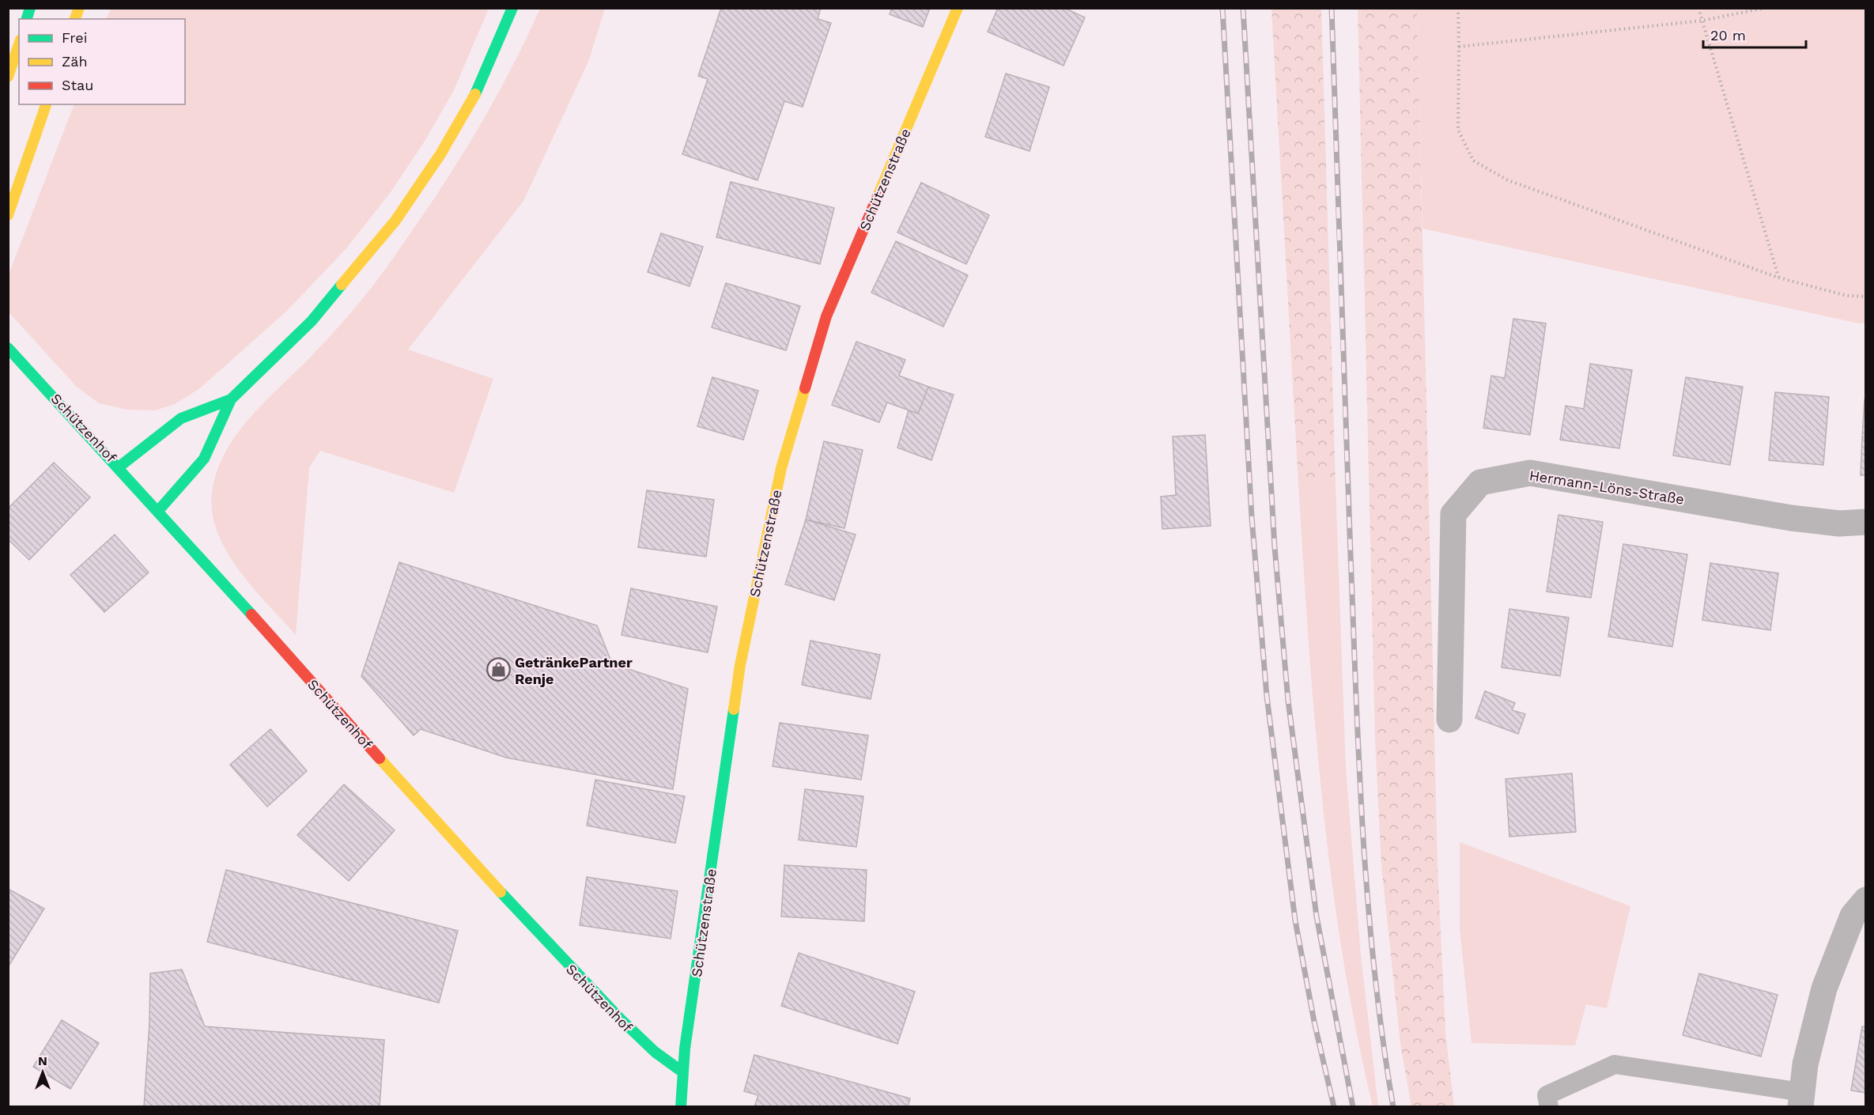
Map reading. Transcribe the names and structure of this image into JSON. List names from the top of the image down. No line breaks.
{"streets":{"main road":["Schützenstraße","Schützenhof"],"street":["Hermann-Löns-Straße"]},"crossings":[["Schützenstraße","Schützenhof"]],"places":{"shop":["GetränkePartner Renje"]},"legend":["Frei","Zäh","Stau"],"scale_bar":"20 m","north":"top"}
